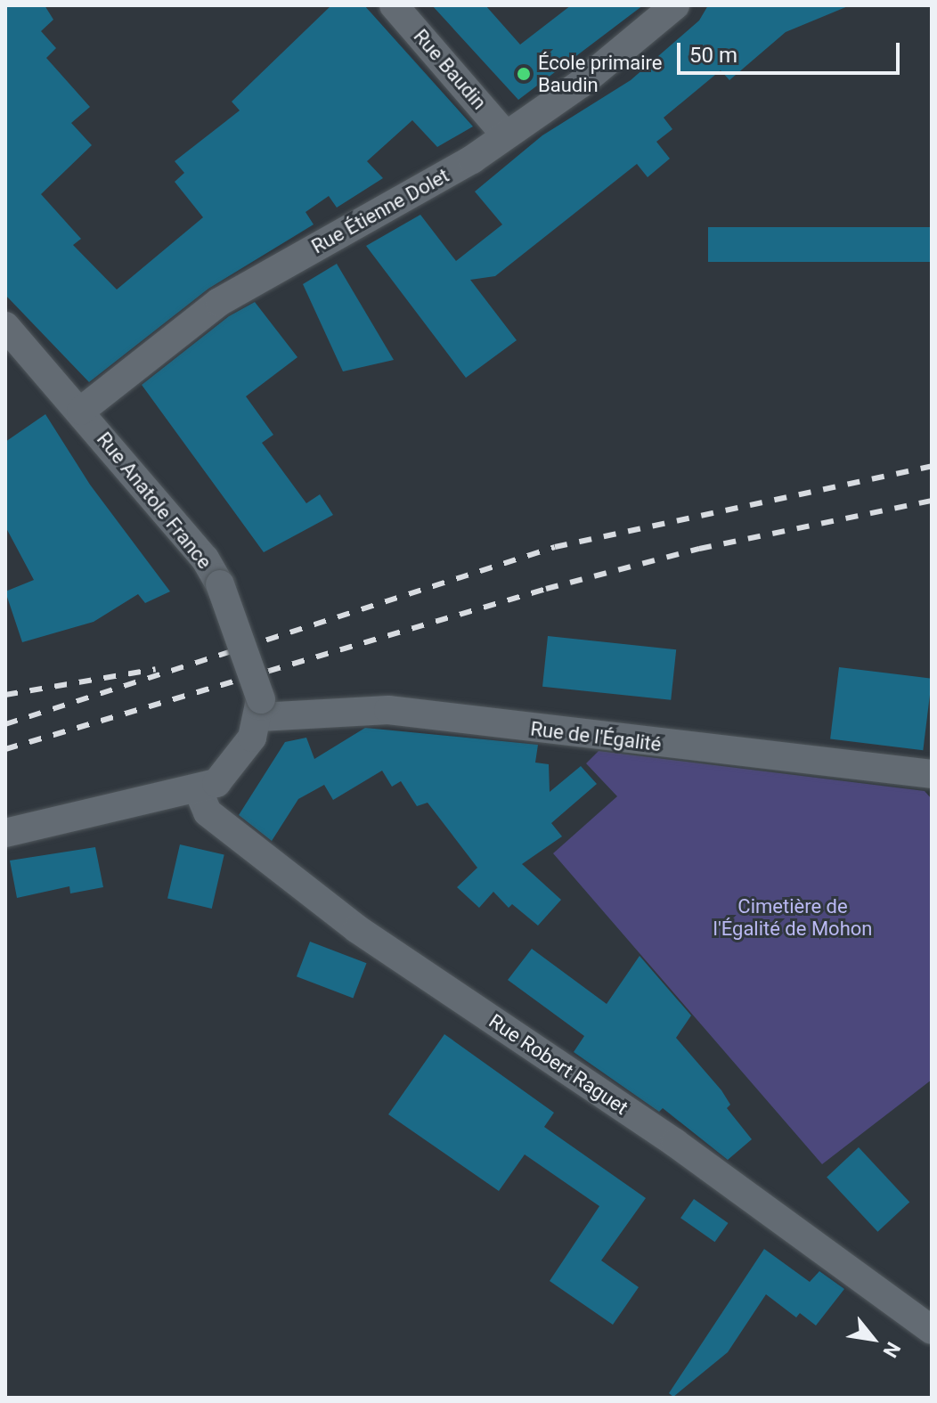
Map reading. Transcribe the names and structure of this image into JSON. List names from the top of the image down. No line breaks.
{"streets":{"street":["Rue Baudin","Rue Étienne Dolet","Rue Anatole France","Rue de l'Égalité","Rue Robert Raguet"]},"crossings":[["Rue Baudin","Rue Étienne Dolet"],["Rue Étienne Dolet","Rue Anatole France"],["Rue Anatole France","Rue de l'Égalité"]],"parks":["Cimetière de l'Égalité de Mohon"],"places":["École primaire Baudin"],"scale_bar":"50 m","north":"bottom right"}
